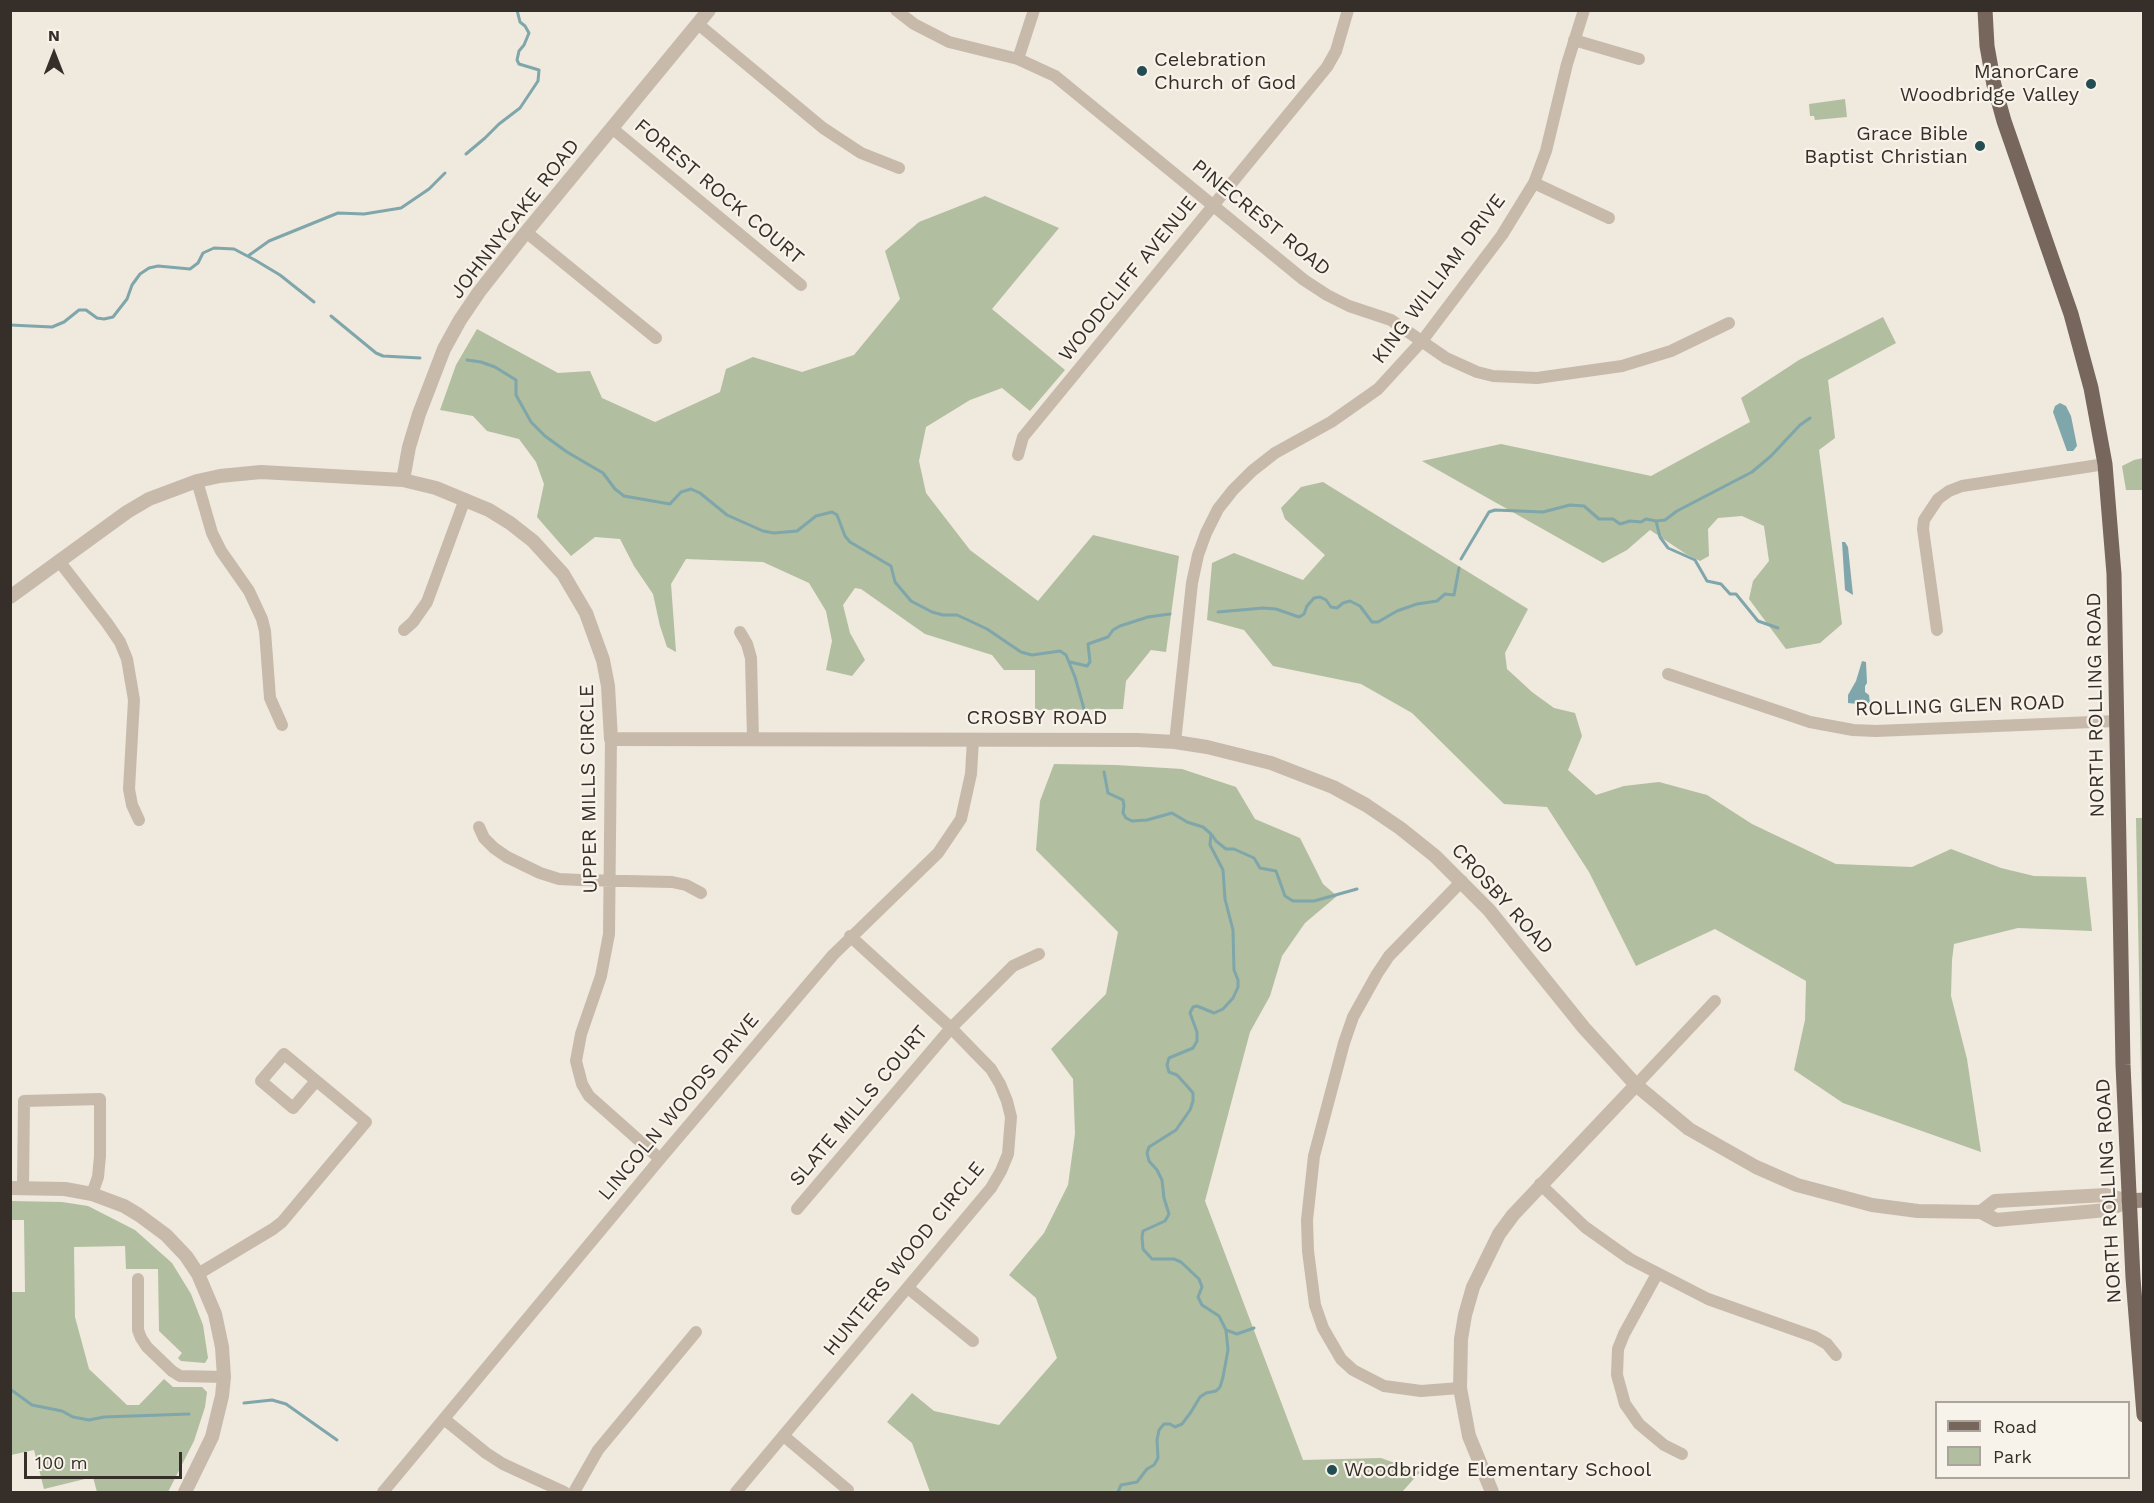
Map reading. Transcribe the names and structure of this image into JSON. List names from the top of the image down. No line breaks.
{"streets":{"main road":["NORTH ROLLING ROAD"],"street":["FOREST ROCK COURT","PINECREST ROAD","JOHNNYCAKE ROAD","WOODCLIFF AVENUE","KING WILLIAM DRIVE","ROLLING GLEN ROAD","CROSBY ROAD","UPPER MILLS CIRCLE","SLATE MILLS COURT","LINCOLN WOODS DRIVE","HUNTERS WOOD CIRCLE"]},"crossings":[["FOREST ROCK COURT","JOHNNYCAKE ROAD"],["PINECREST ROAD","WOODCLIFF AVENUE"],["PINECREST ROAD","KING WILLIAM DRIVE"],["JOHNNYCAKE ROAD","UPPER MILLS CIRCLE"],["KING WILLIAM DRIVE","CROSBY ROAD"],["NORTH ROLLING ROAD","ROLLING GLEN ROAD"],["NORTH ROLLING ROAD","CROSBY ROAD"],["CROSBY ROAD","UPPER MILLS CIRCLE"],["CROSBY ROAD","LINCOLN WOODS DRIVE"],["UPPER MILLS CIRCLE","LINCOLN WOODS DRIVE"],["SLATE MILLS COURT","HUNTERS WOOD CIRCLE"],["LINCOLN WOODS DRIVE","HUNTERS WOOD CIRCLE"]],"places":["Celebration Church of God","ManorCare Woodbridge Valley","Grace Bible Baptist Christian","Woodbridge Elementary School"],"legend":["Road","Park"],"scale_bar":"100 m","north":"top"}
